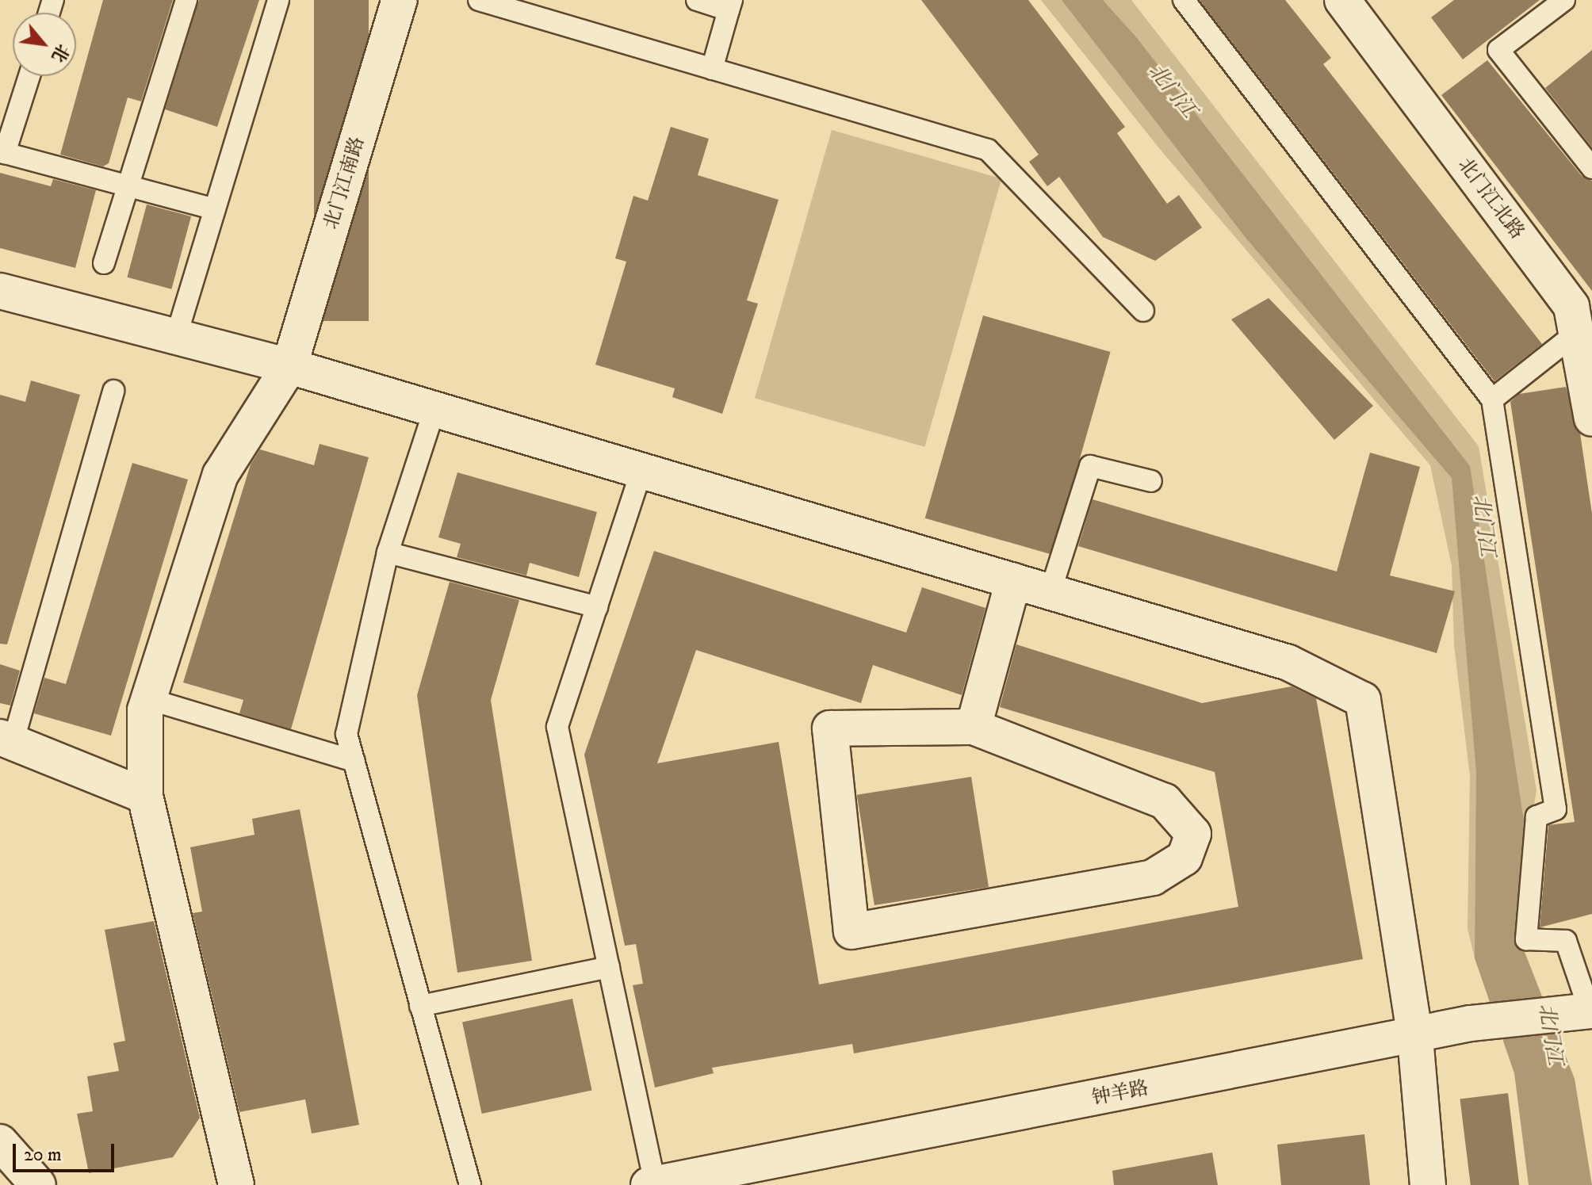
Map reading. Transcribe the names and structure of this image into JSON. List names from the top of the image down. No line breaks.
{"streets":{"street":["北门江南路","北门江北路","钟羊路"]},"water":["北门江"],"scale_bar":"20 m","north":"bottom right"}
